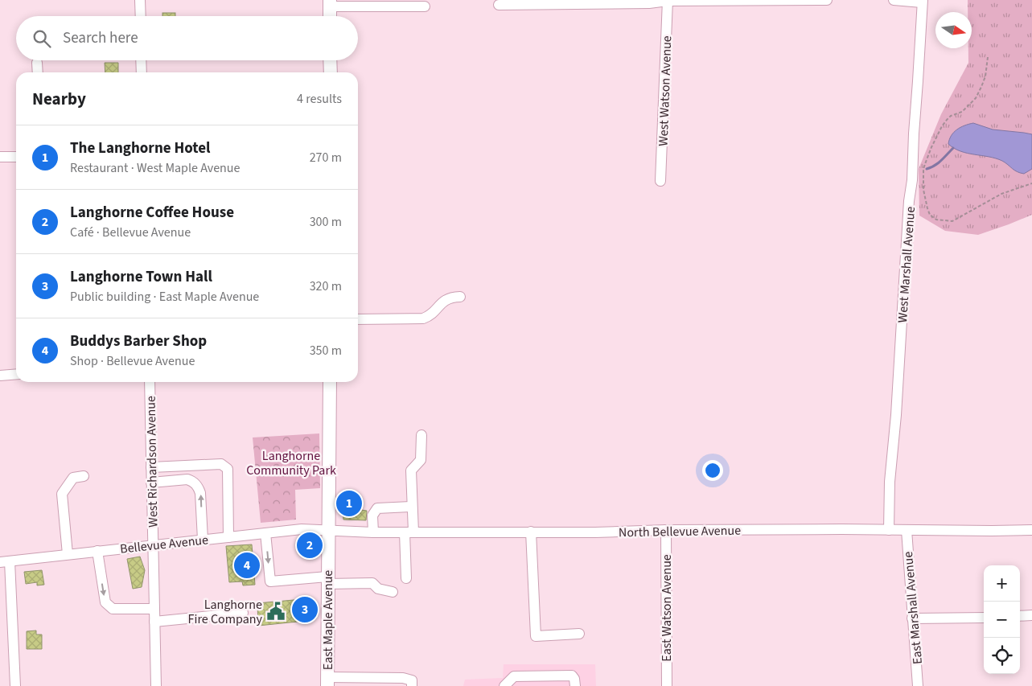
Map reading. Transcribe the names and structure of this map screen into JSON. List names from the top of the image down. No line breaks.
{"streets":{"main road":["East Maple Avenue"],"street":["West Watson Avenue","West Marshall Avenue","West Richardson Avenue","North Bellevue Avenue","Bellevue Avenue","East Watson Avenue","East Marshall Avenue"]},"crossings":[["West Marshall Avenue","North Bellevue Avenue"],["West Richardson Avenue","Bellevue Avenue"],["North Bellevue Avenue","Bellevue Avenue"],["North Bellevue Avenue","East Watson Avenue"],["North Bellevue Avenue","East Marshall Avenue"],["North Bellevue Avenue","East Maple Avenue"],["Bellevue Avenue","East Maple Avenue"]],"parks":["Langhorne Community Park"],"places":{"public building":["Langhorne Fire Company"]},"north":"right","page":{"search":"Search here","heading":["Nearby","4 results"],"list":[{"mark":"1","name":"The Langhorne Hotel","note":"Restaurant · West Maple Avenue","value":"270 m"},{"mark":"2","name":"Langhorne Coffee House","note":"Café · Bellevue Avenue","value":"300 m"},{"mark":"3","name":"Langhorne Town Hall","note":"Public building · East Maple Avenue","value":"320 m"},{"mark":"4","name":"Buddys Barber Shop","note":"Shop · Bellevue Avenue","value":"350 m"}],"pins":["1","2","4","3"],"map_buttons":["+","−"]}}
